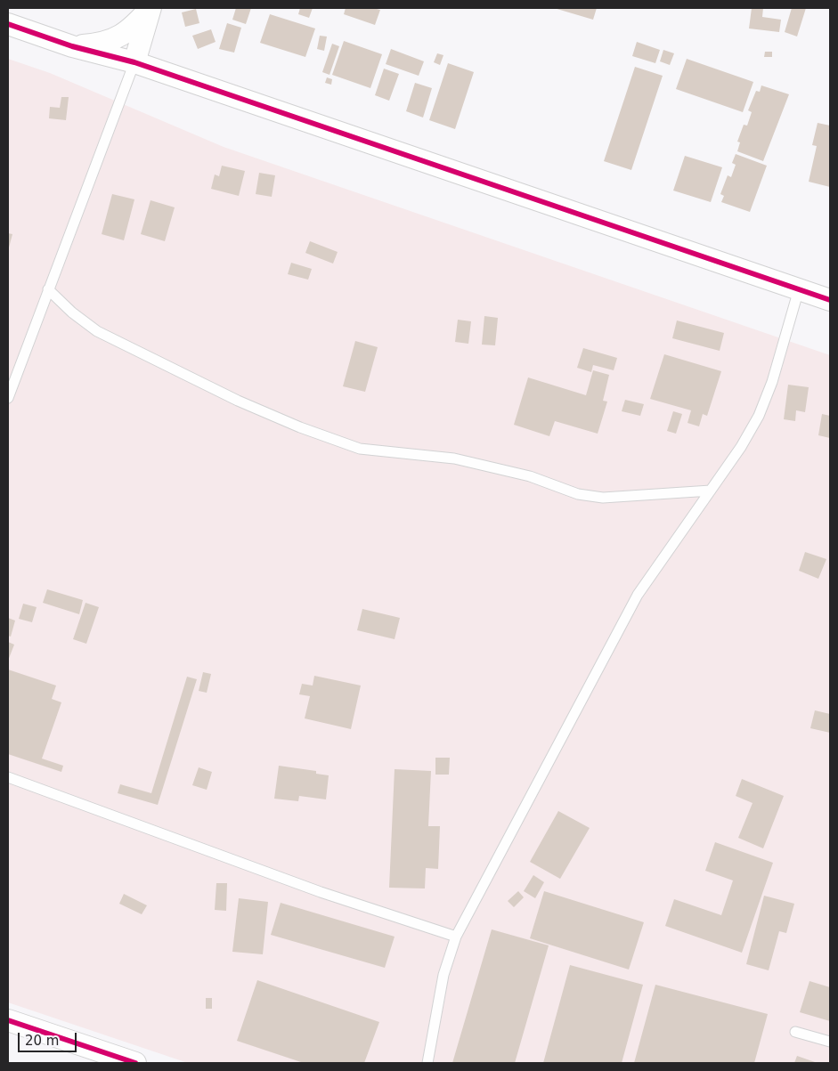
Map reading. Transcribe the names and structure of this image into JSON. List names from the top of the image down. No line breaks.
{"scale_bar":"20 m"}
